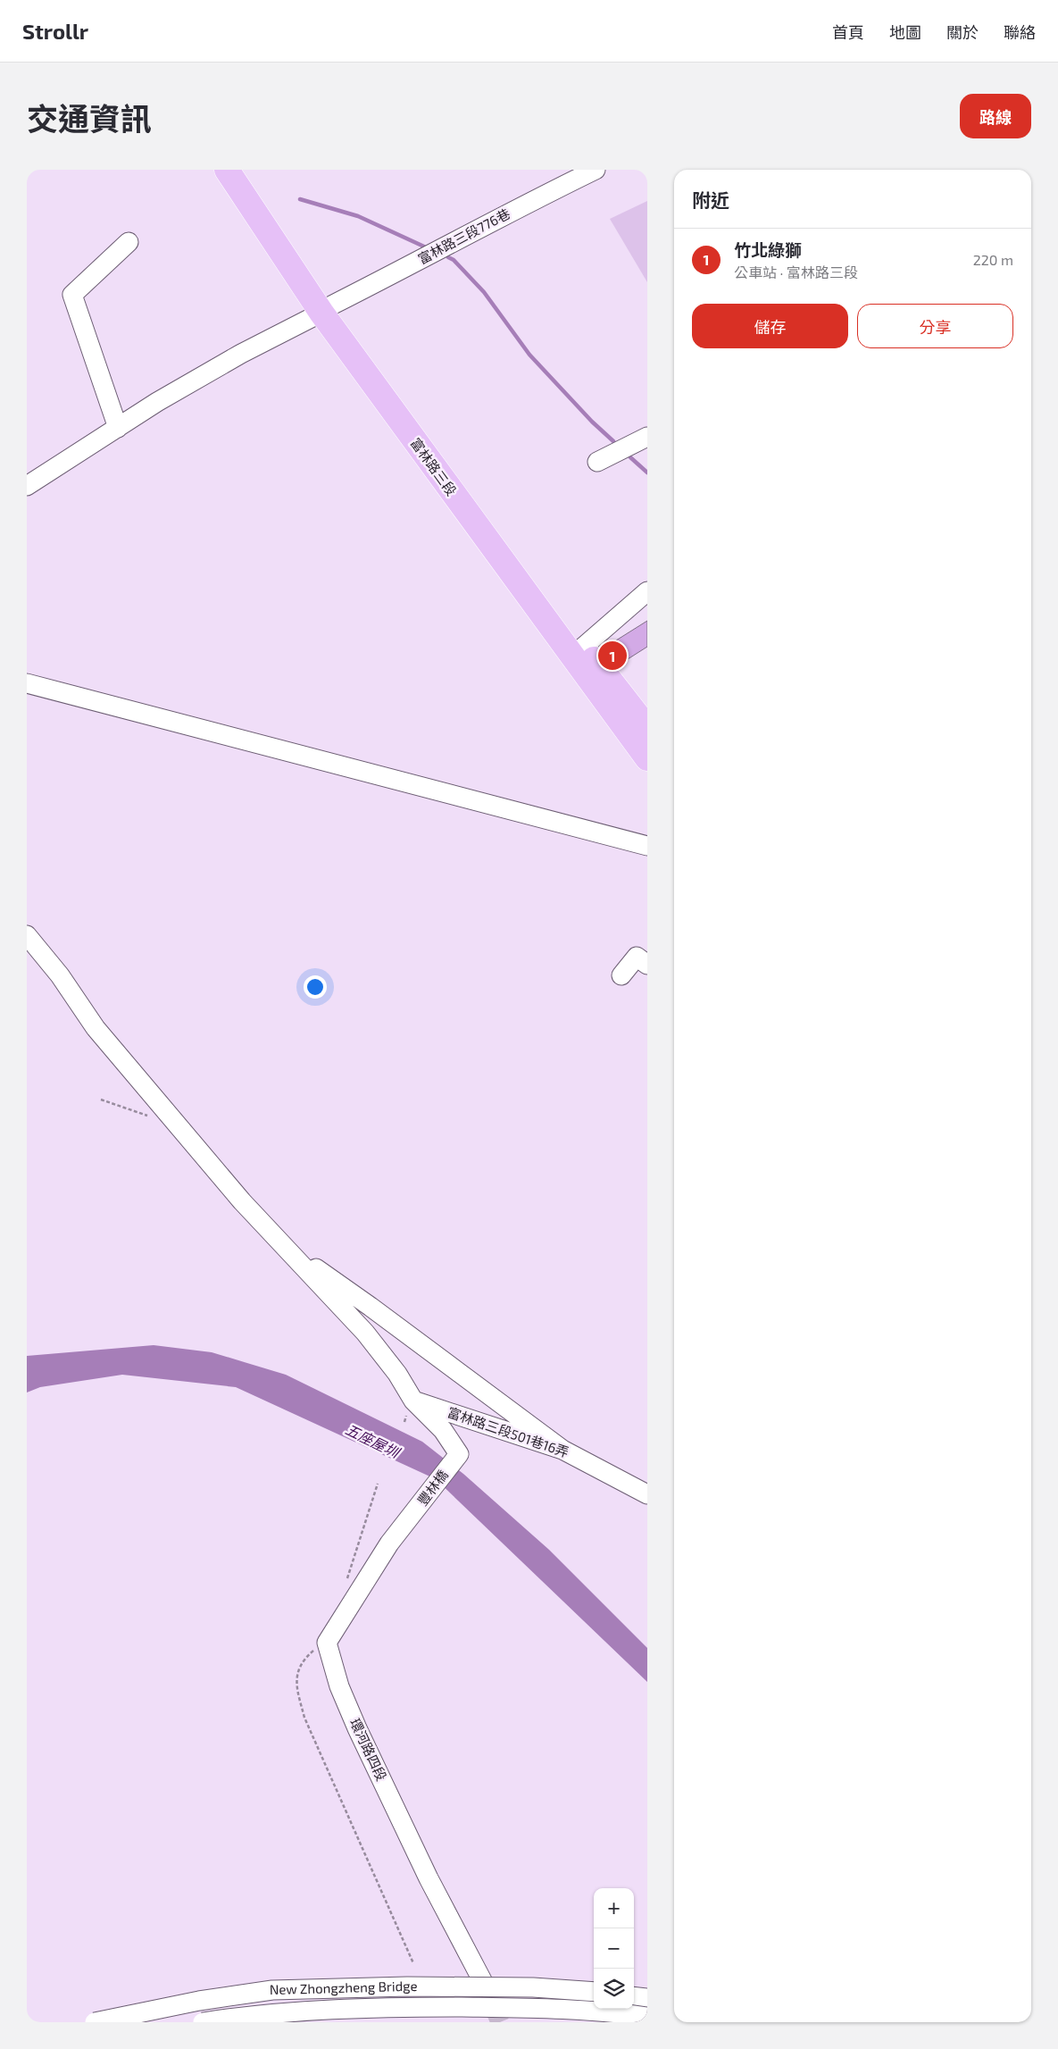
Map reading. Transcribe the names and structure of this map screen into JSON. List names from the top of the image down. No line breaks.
{"streets":{"main road":["富林路三段"],"street":["富林路三段776巷","富林路三段501巷16弄","豐林橋","環河路四段","New Zhongzheng Bridge"]},"crossings":[["富林路三段776巷","富林路三段"],["富林路三段501巷16弄","豐林橋"],["豐林橋","環河路四段"]],"water":["五座屋圳"],"page":{"header":"Strollr","nav":["首頁","地圖","關於","聯絡"],"title":"交通資訊","buttons":["路線",["儲存","分享"]],"heading":"附近","list":[{"mark":"1","name":"竹北綠獅","note":"公車站 · 富林路三段","value":"220 m"}],"pins":"1","map_buttons":["+","−"]}}
